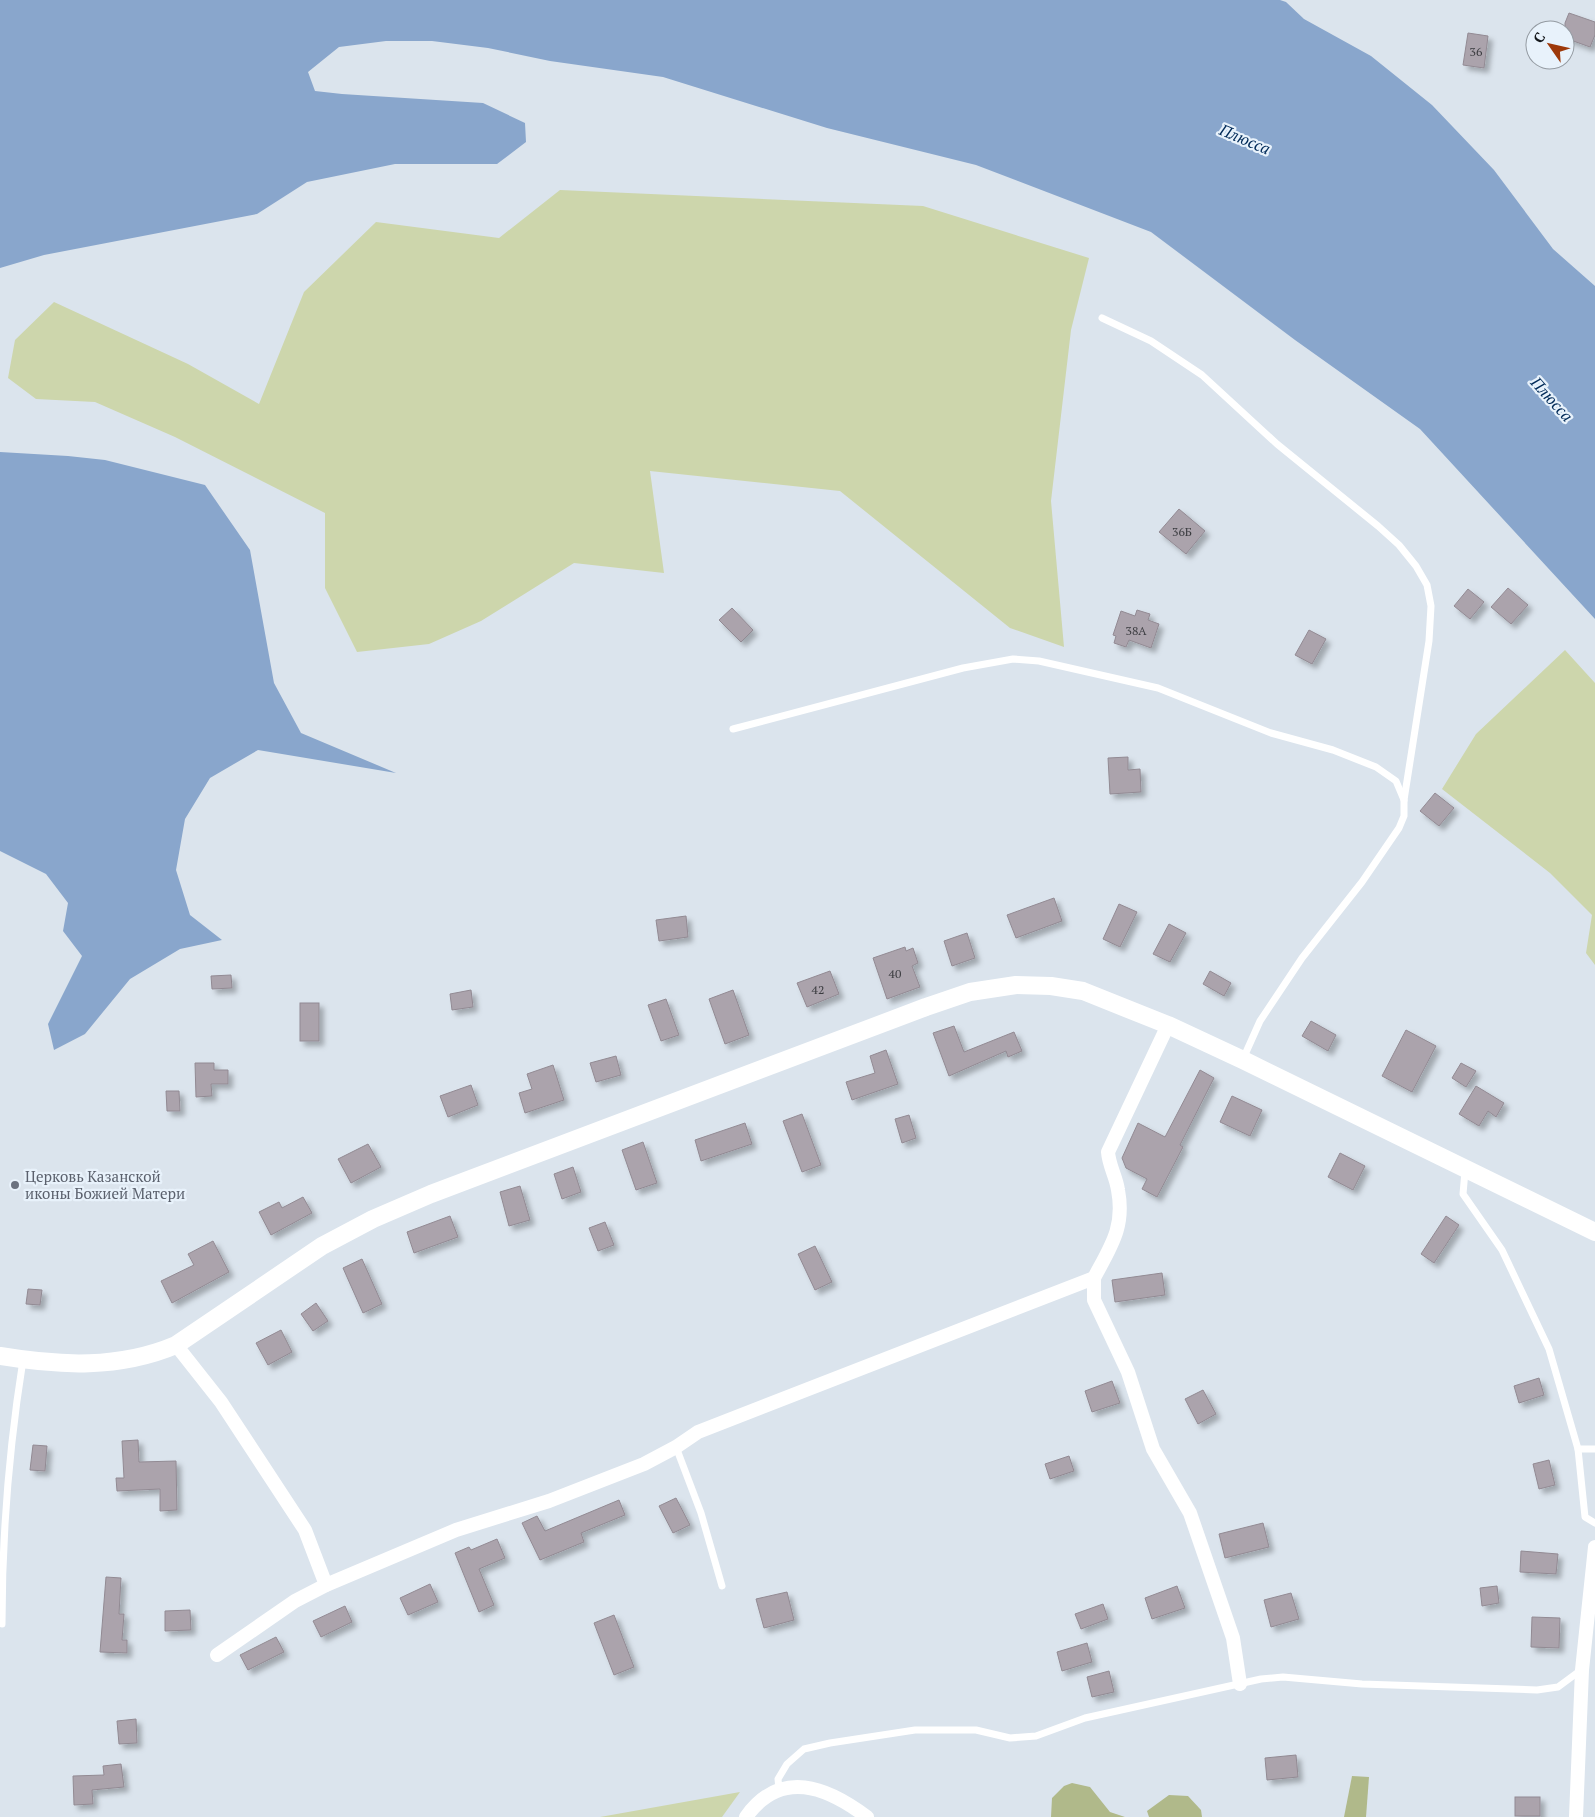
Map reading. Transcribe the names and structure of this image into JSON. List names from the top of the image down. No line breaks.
{"water":["Плюсса"],"places":["Церковь Казанской иконы Божией Матери"],"house_numbers":["36","36Б","38А","40","42"],"north":"top left"}
